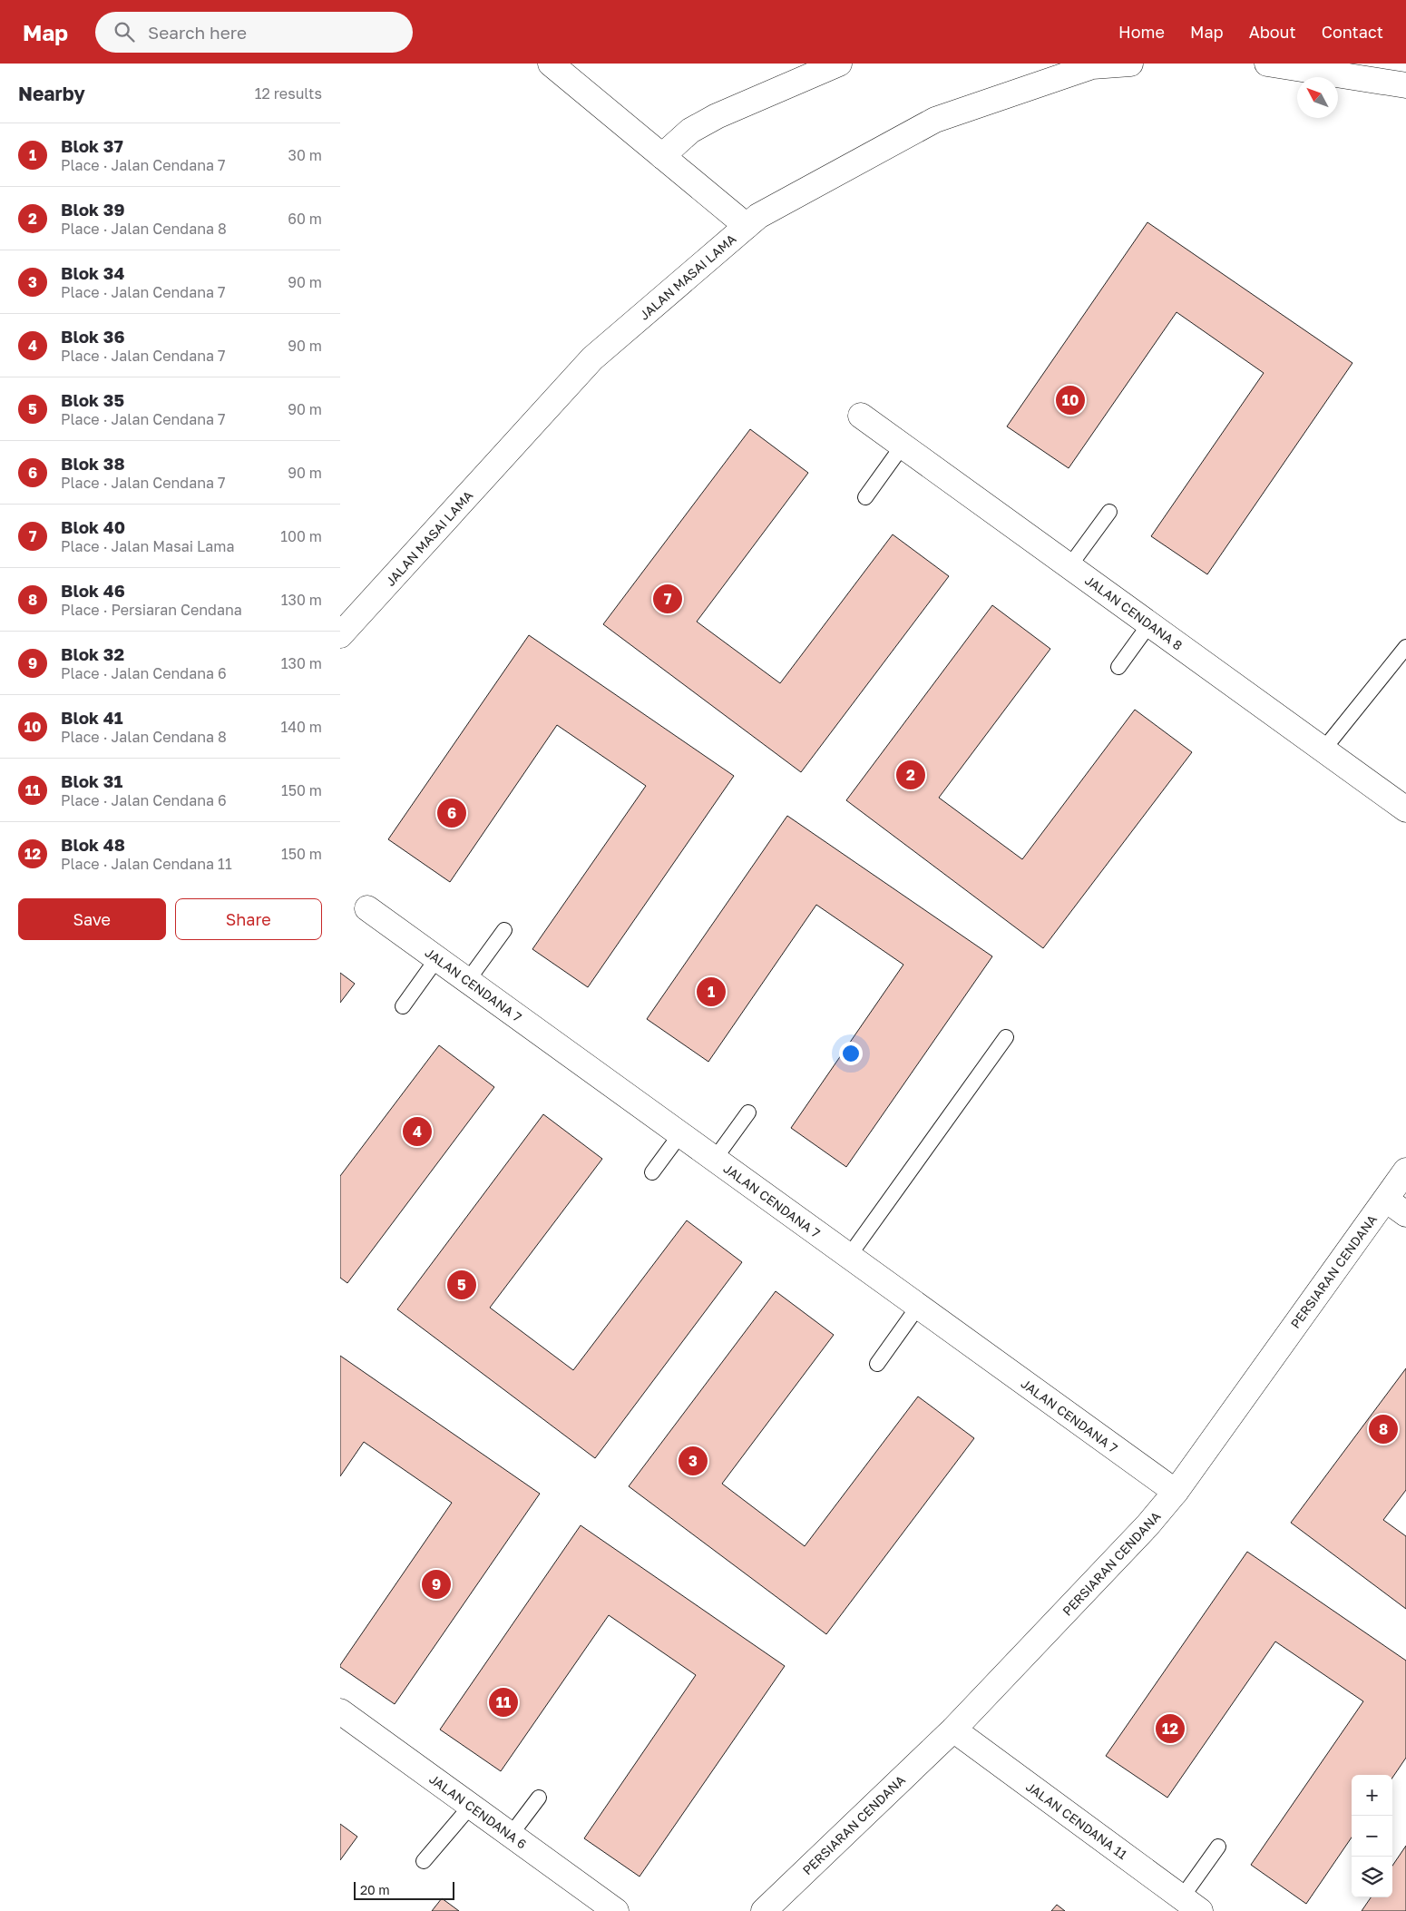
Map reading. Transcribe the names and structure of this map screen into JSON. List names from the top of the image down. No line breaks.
{"streets":{"street":["JALAN MASAI LAMA","JALAN CENDANA 8","JALAN CENDANA 7","PERSIARAN CENDANA","JALAN CENDANA 6","JALAN CENDANA 11"]},"crossings":[["JALAN CENDANA 7","PERSIARAN CENDANA"],["PERSIARAN CENDANA","JALAN CENDANA 11"]],"scale_bar":"20 m","north":"top left","page":{"header":"Map","search":"Search here","nav":["Home","Map","About","Contact"],"heading":["Nearby","12 results"],"list":[{"mark":"1","name":"Blok 37","note":"Place · Jalan Cendana 7","value":"30 m"},{"mark":"2","name":"Blok 39","note":"Place · Jalan Cendana 8","value":"60 m"},{"mark":"3","name":"Blok 34","note":"Place · Jalan Cendana 7","value":"90 m"},{"mark":"4","name":"Blok 36","note":"Place · Jalan Cendana 7","value":"90 m"},{"mark":"5","name":"Blok 35","note":"Place · Jalan Cendana 7","value":"90 m"},{"mark":"6","name":"Blok 38","note":"Place · Jalan Cendana 7","value":"90 m"},{"mark":"7","name":"Blok 40","note":"Place · Jalan Masai Lama","value":"100 m"},{"mark":"8","name":"Blok 46","note":"Place · Persiaran Cendana","value":"130 m"},{"mark":"9","name":"Blok 32","note":"Place · Jalan Cendana 6","value":"130 m"},{"mark":"10","name":"Blok 41","note":"Place · Jalan Cendana 8","value":"140 m"},{"mark":"11","name":"Blok 31","note":"Place · Jalan Cendana 6","value":"150 m"},{"mark":"12","name":"Blok 48","note":"Place · Jalan Cendana 11","value":"150 m"}],"pins":["10","7","2","6","1","4","5","8","3","9","11","12"],"buttons":["Save","Share"],"map_buttons":["+","−"],"scale":"20 m"}}
